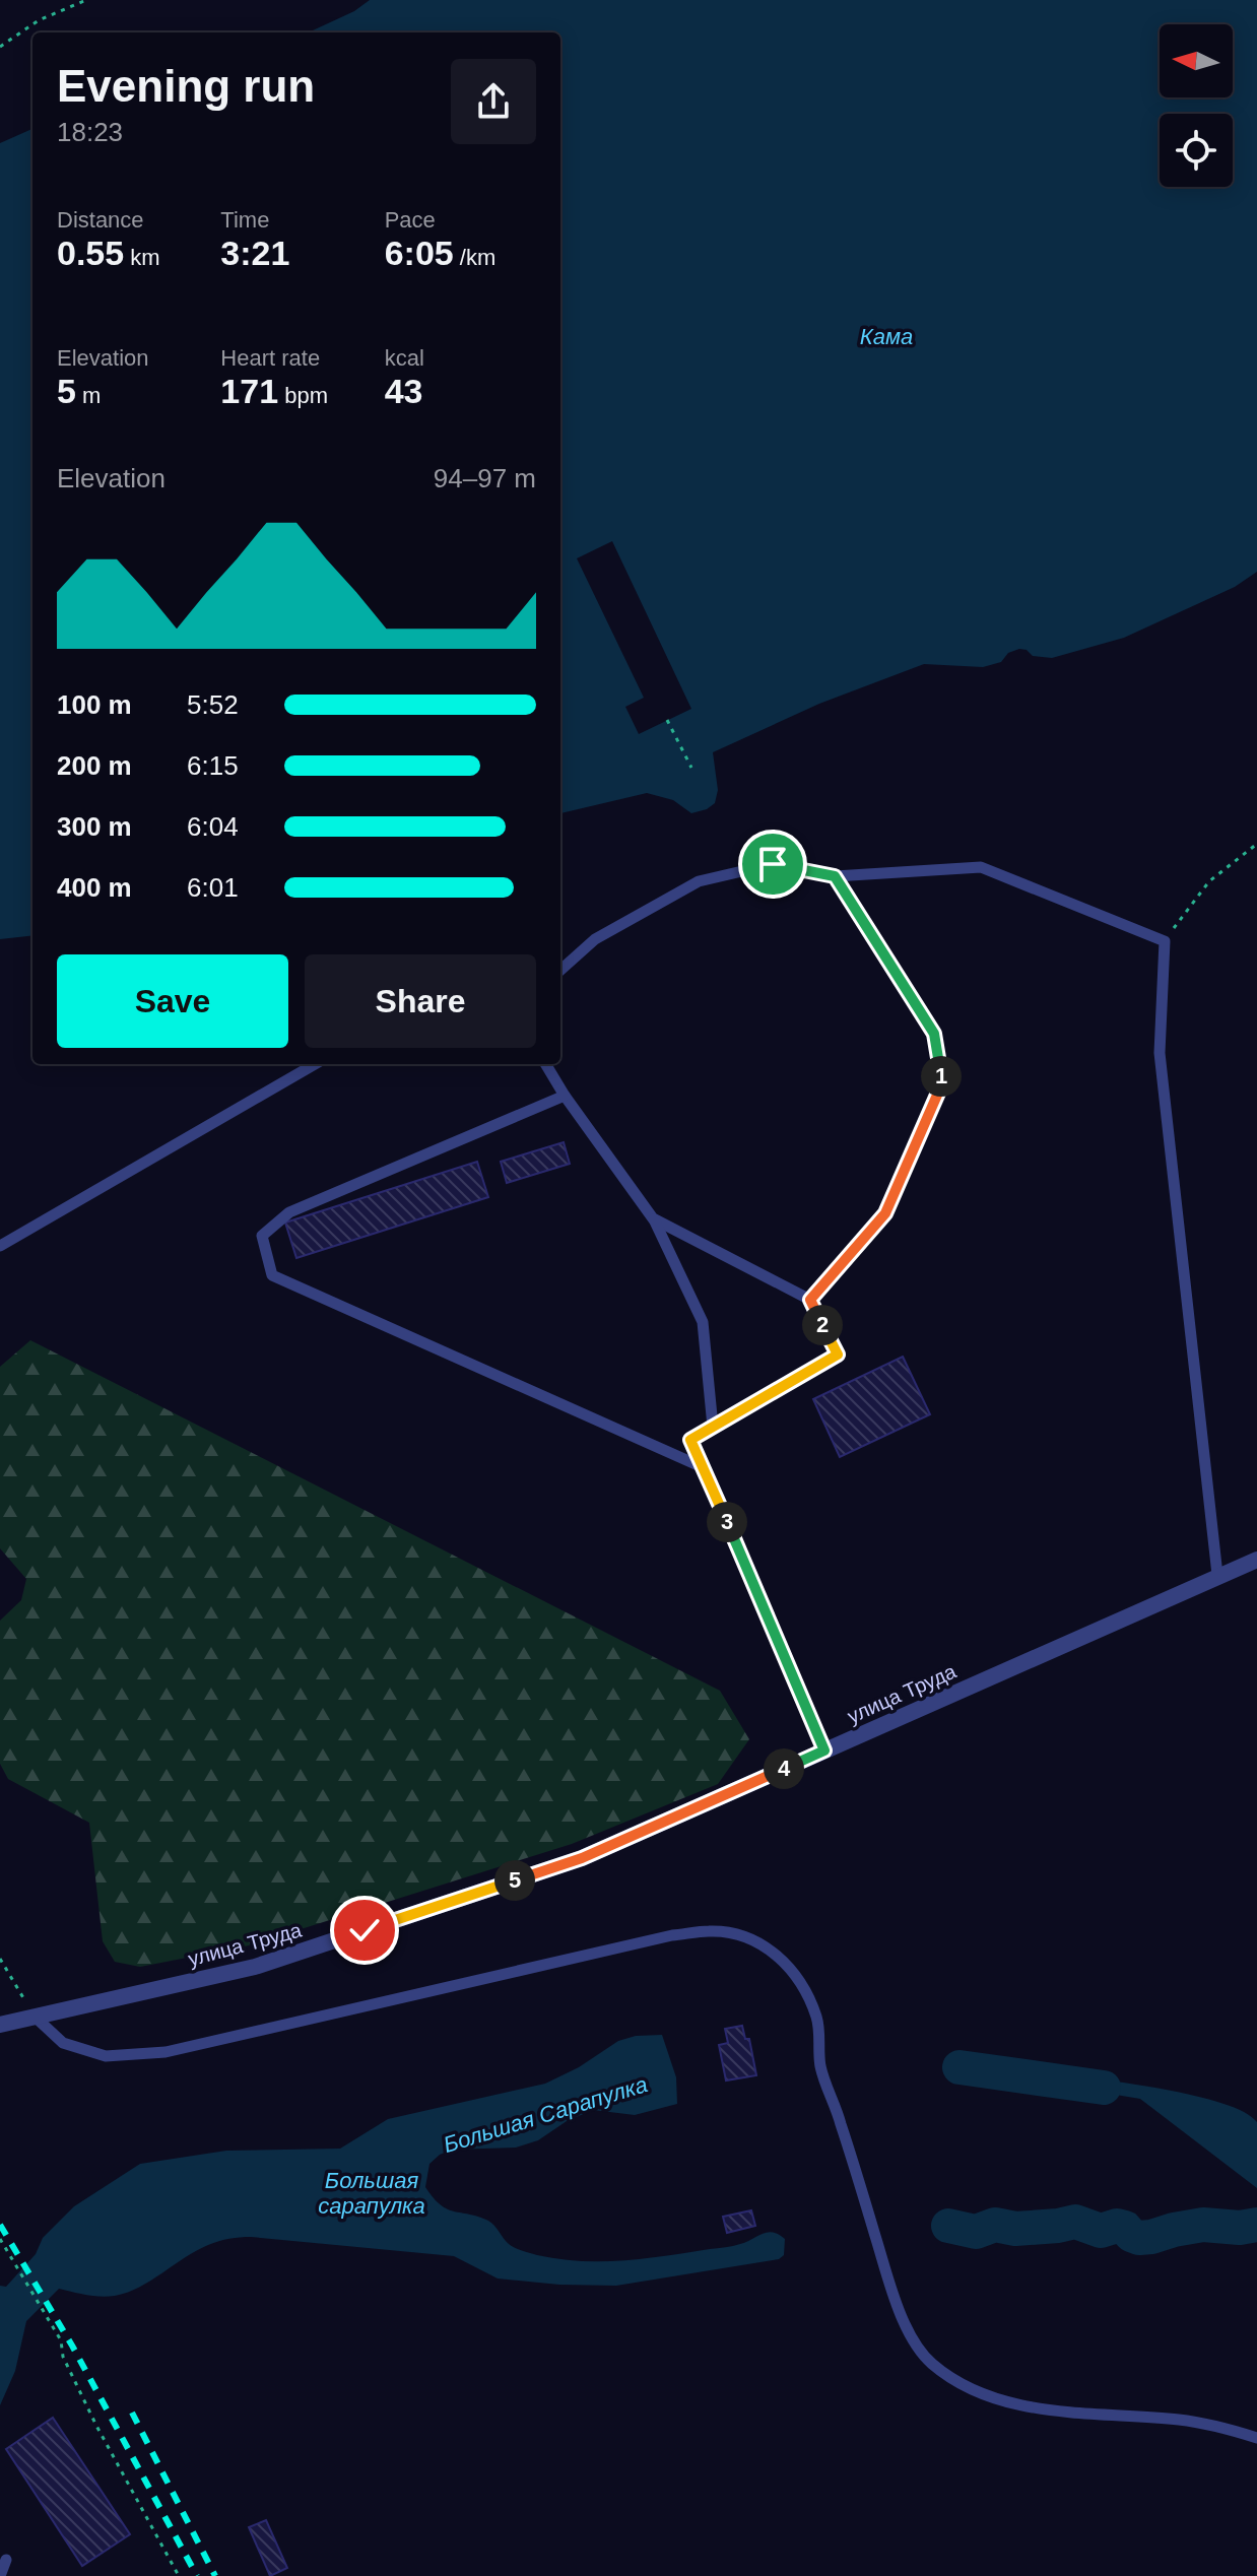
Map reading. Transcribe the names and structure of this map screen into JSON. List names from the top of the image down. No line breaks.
{"streets":{"street":["улица Труда"]},"water":["Кама","Большая Сарапулка","Большая сарапулка"],"north":"left","page":{"heading":["Evening run","18:23"],"stats":[["Distance","0.55 km"],["Time","3:21"],["Pace","6:05 /km"],["Elevation","5 m"],["Heart rate","171 bpm"],["kcal","43"]],"chart":["Elevation","94–97 m"],"list":[{"name":"100 m","note":"5:52"},{"name":"200 m","note":"6:15"},{"name":"300 m","note":"6:04"},{"name":"400 m","note":"6:01"}],"buttons":["Save","Share"],"pins":["1","2","3","4","5"]}}
